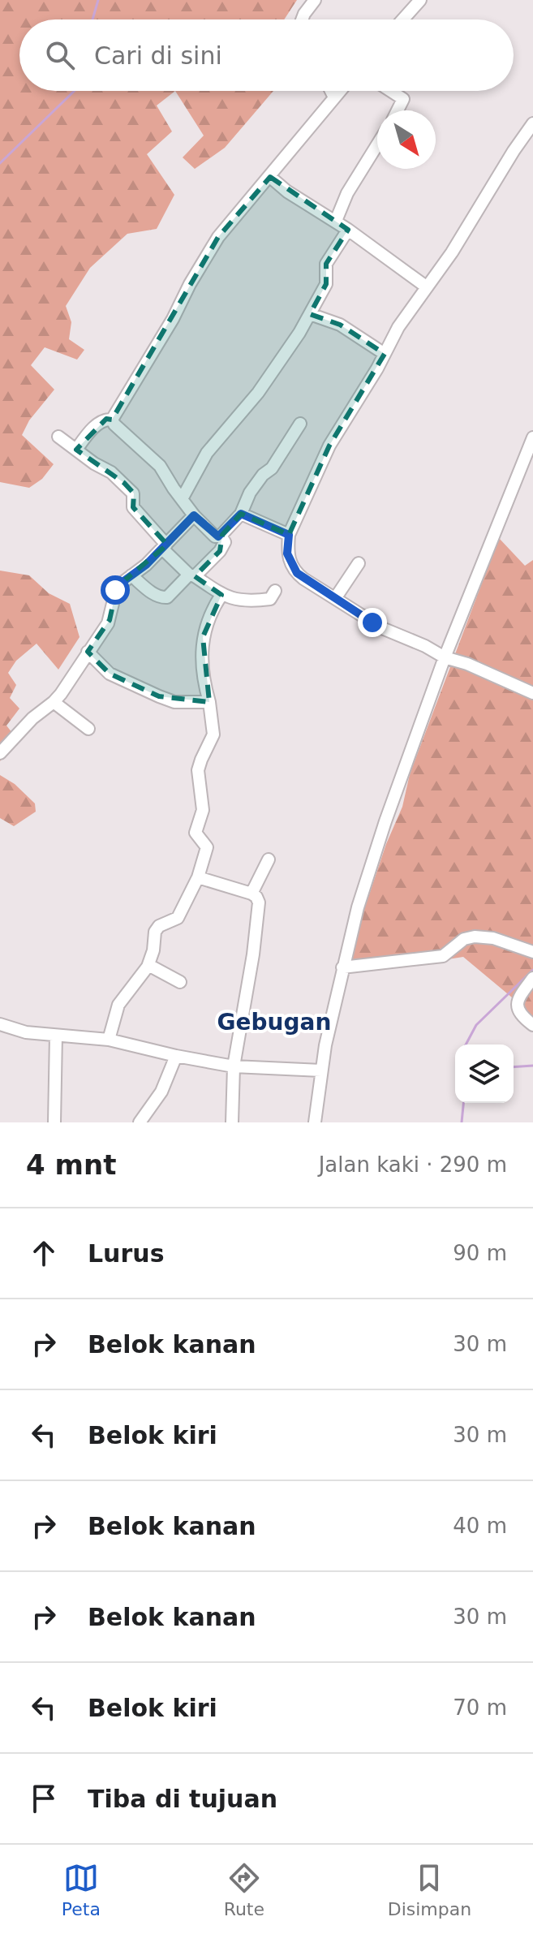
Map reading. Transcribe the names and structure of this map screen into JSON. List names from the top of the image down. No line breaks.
{"districts":["Gebugan"],"north":"bottom right","page":{"search":"Cari di sini","heading":["4 mnt","Jalan kaki · 290 m"],"list":[["Lurus","90 m"],["Belok kanan","30 m"],["Belok kiri","30 m"],["Belok kanan","40 m"],["Belok kanan","30 m"],["Belok kiri","70 m"],"Tiba di tujuan"],"nav":["Peta","Rute","Disimpan"]}}
